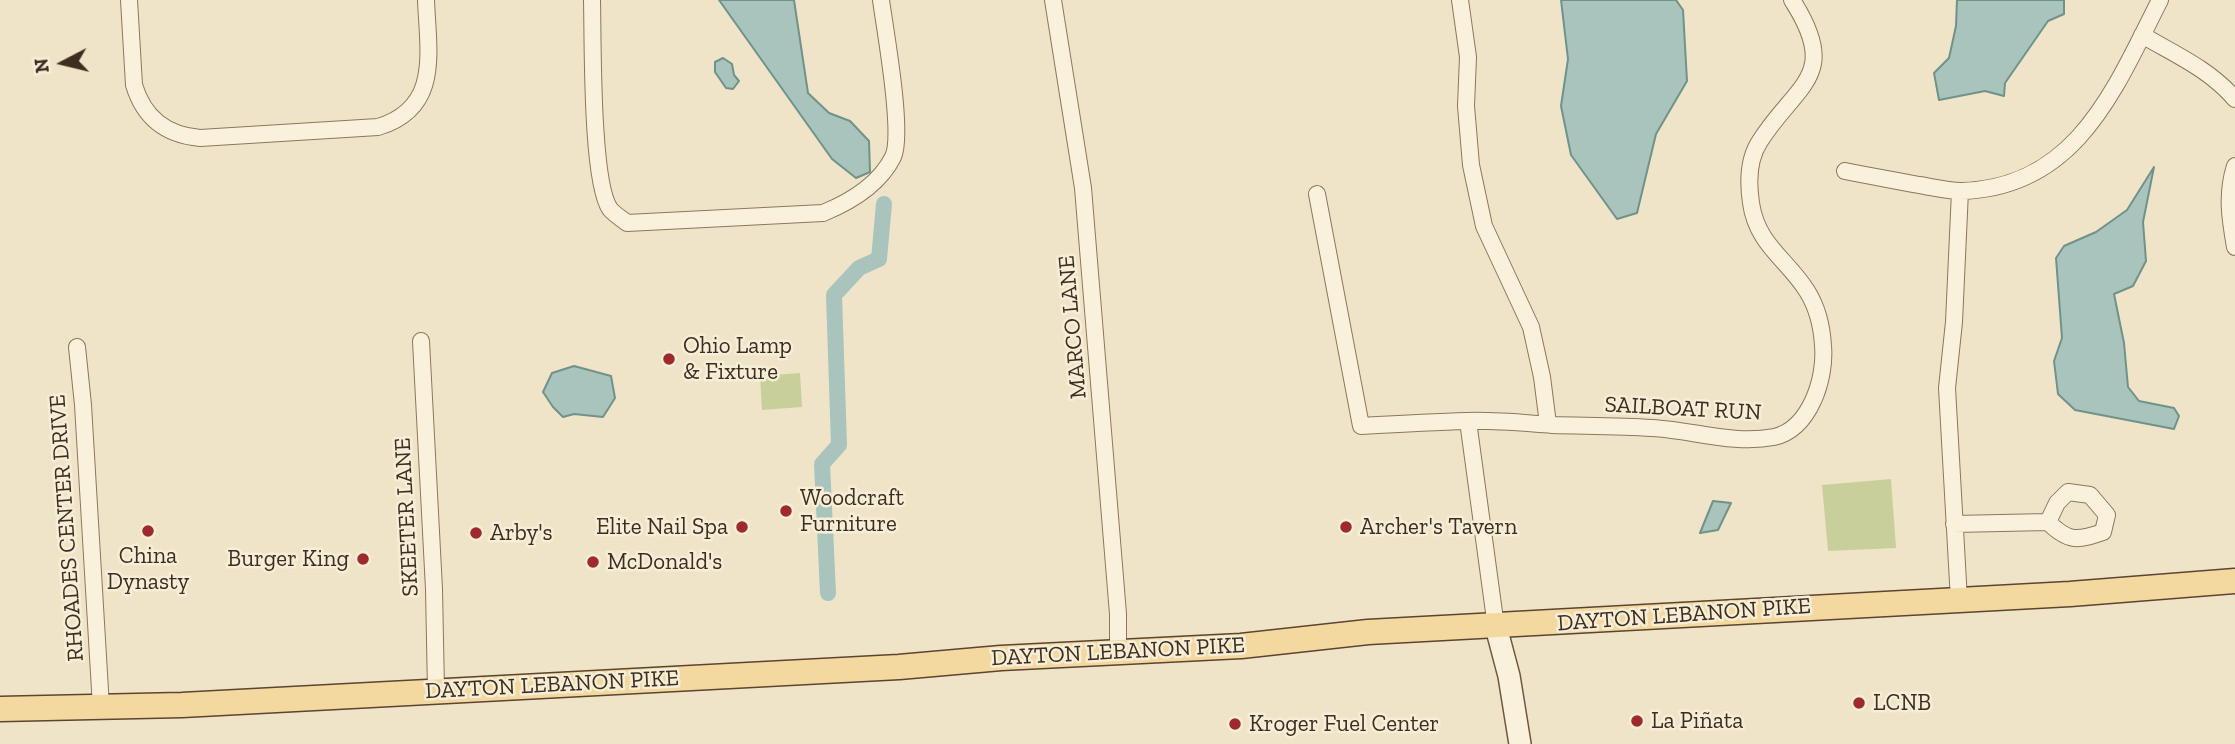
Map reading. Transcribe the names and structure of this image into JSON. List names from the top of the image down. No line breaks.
{"streets":{"main road":["DAYTON LEBANON PIKE"],"street":["MARCO LANE","SAILBOAT RUN","SKEETER LANE","RHOADES CENTER DRIVE"]},"crossings":[["MARCO LANE","DAYTON LEBANON PIKE"],["SKEETER LANE","DAYTON LEBANON PIKE"],["RHOADES CENTER DRIVE","DAYTON LEBANON PIKE"]],"places":["Ohio Lamp & Fixture","Woodcraft Furniture","Elite Nail Spa","Archer's Tavern","China Dynasty","Arby's","Burger King","McDonald's","LCNB","La Piñata","Kroger Fuel Center"],"north":"left"}
